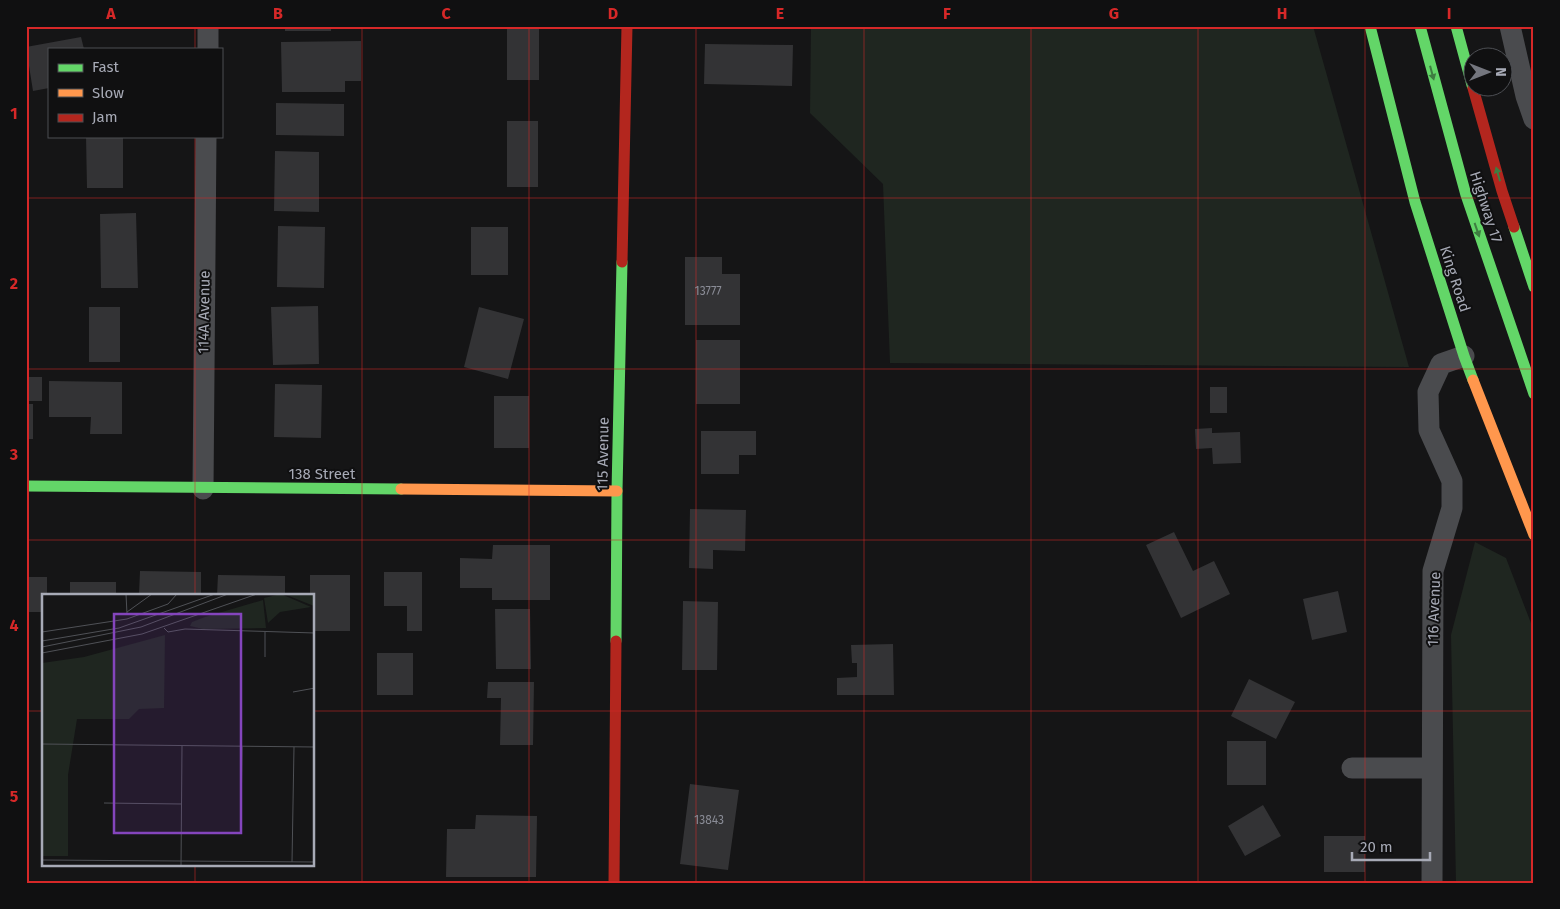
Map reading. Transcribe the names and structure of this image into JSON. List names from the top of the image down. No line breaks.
{"streets":{"main road":["Highway 17","King Road","115 Avenue","138 Street"],"street":["114A Avenue","116 Avenue"]},"crossings":[["King Road","116 Avenue"],["114A Avenue","138 Street"],["115 Avenue","138 Street"]],"house_numbers":["13777","13843"],"legend":["Fast","Slow","Jam"],"scale_bar":"20 m","north":"right","grid":{"columns":["A","B","C","D","E","F","G","H","I"],"rows":["1","2","3","4","5"]}}
